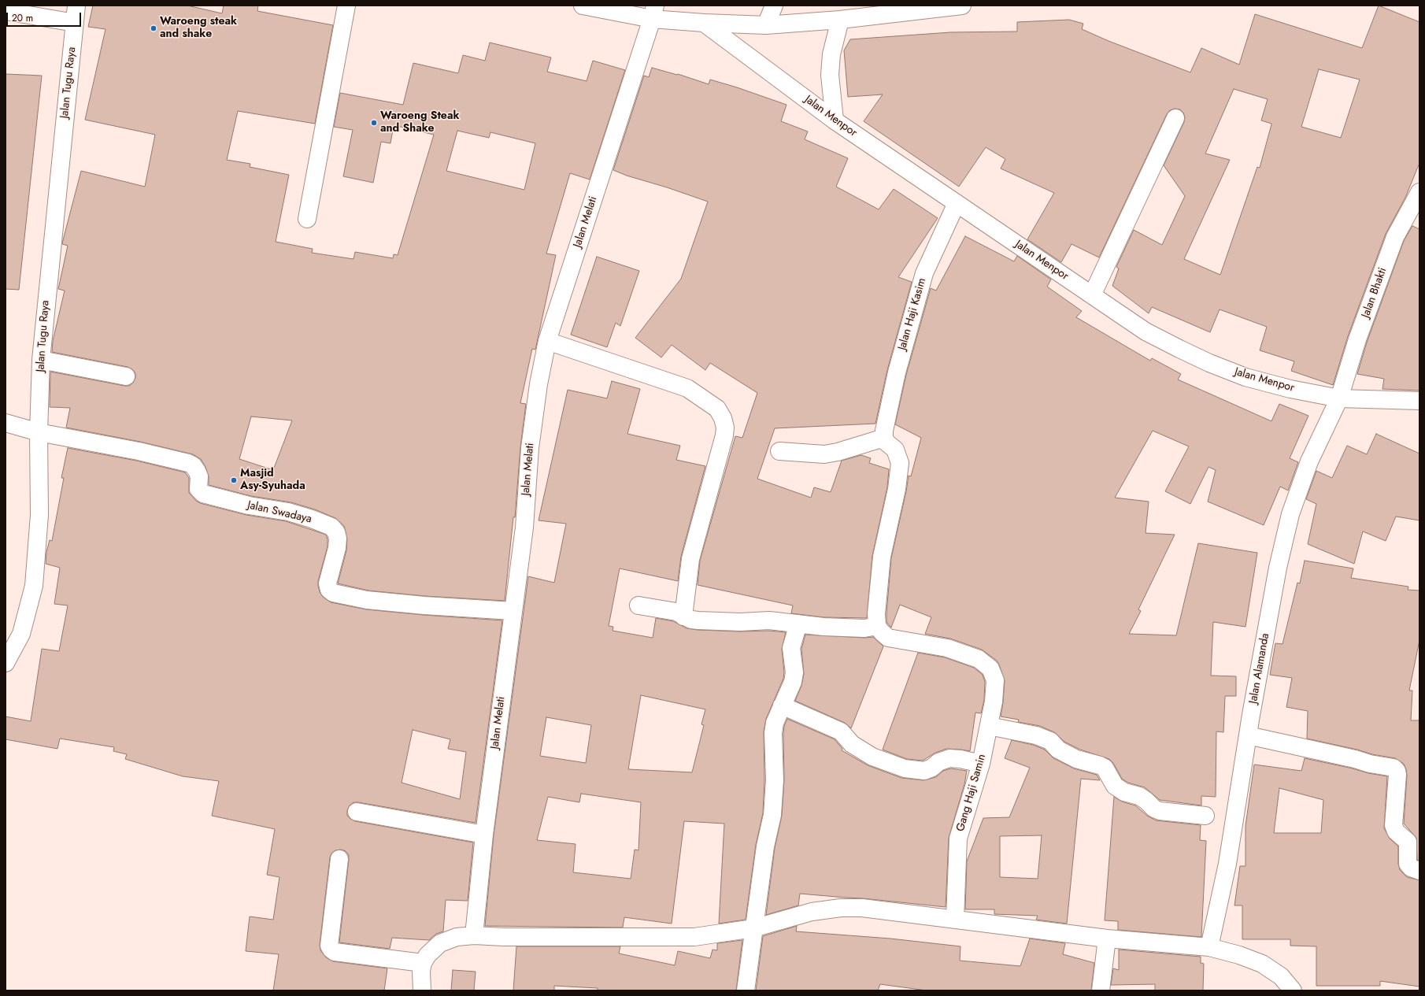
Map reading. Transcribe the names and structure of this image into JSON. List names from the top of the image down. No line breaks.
{"streets":{"street":["Jalan Tugu Raya","Jalan Menpor","Jalan Melati","Jalan Bhakti","Jalan Haji Kasim","Jalan Swadaya","Jalan Alamanda","Gang Haji Samin"]},"crossings":[["Jalan Tugu Raya","Jalan Swadaya"],["Jalan Menpor","Jalan Bhakti"],["Jalan Menpor","Jalan Haji Kasim"],["Jalan Menpor","Jalan Alamanda"],["Jalan Melati","Jalan Swadaya"],["Jalan Bhakti","Jalan Alamanda"]],"places":["Waroeng steak and shake","Waroeng Steak and Shake","Masjid Asy-Syuhada"],"scale_bar":"20 m"}
